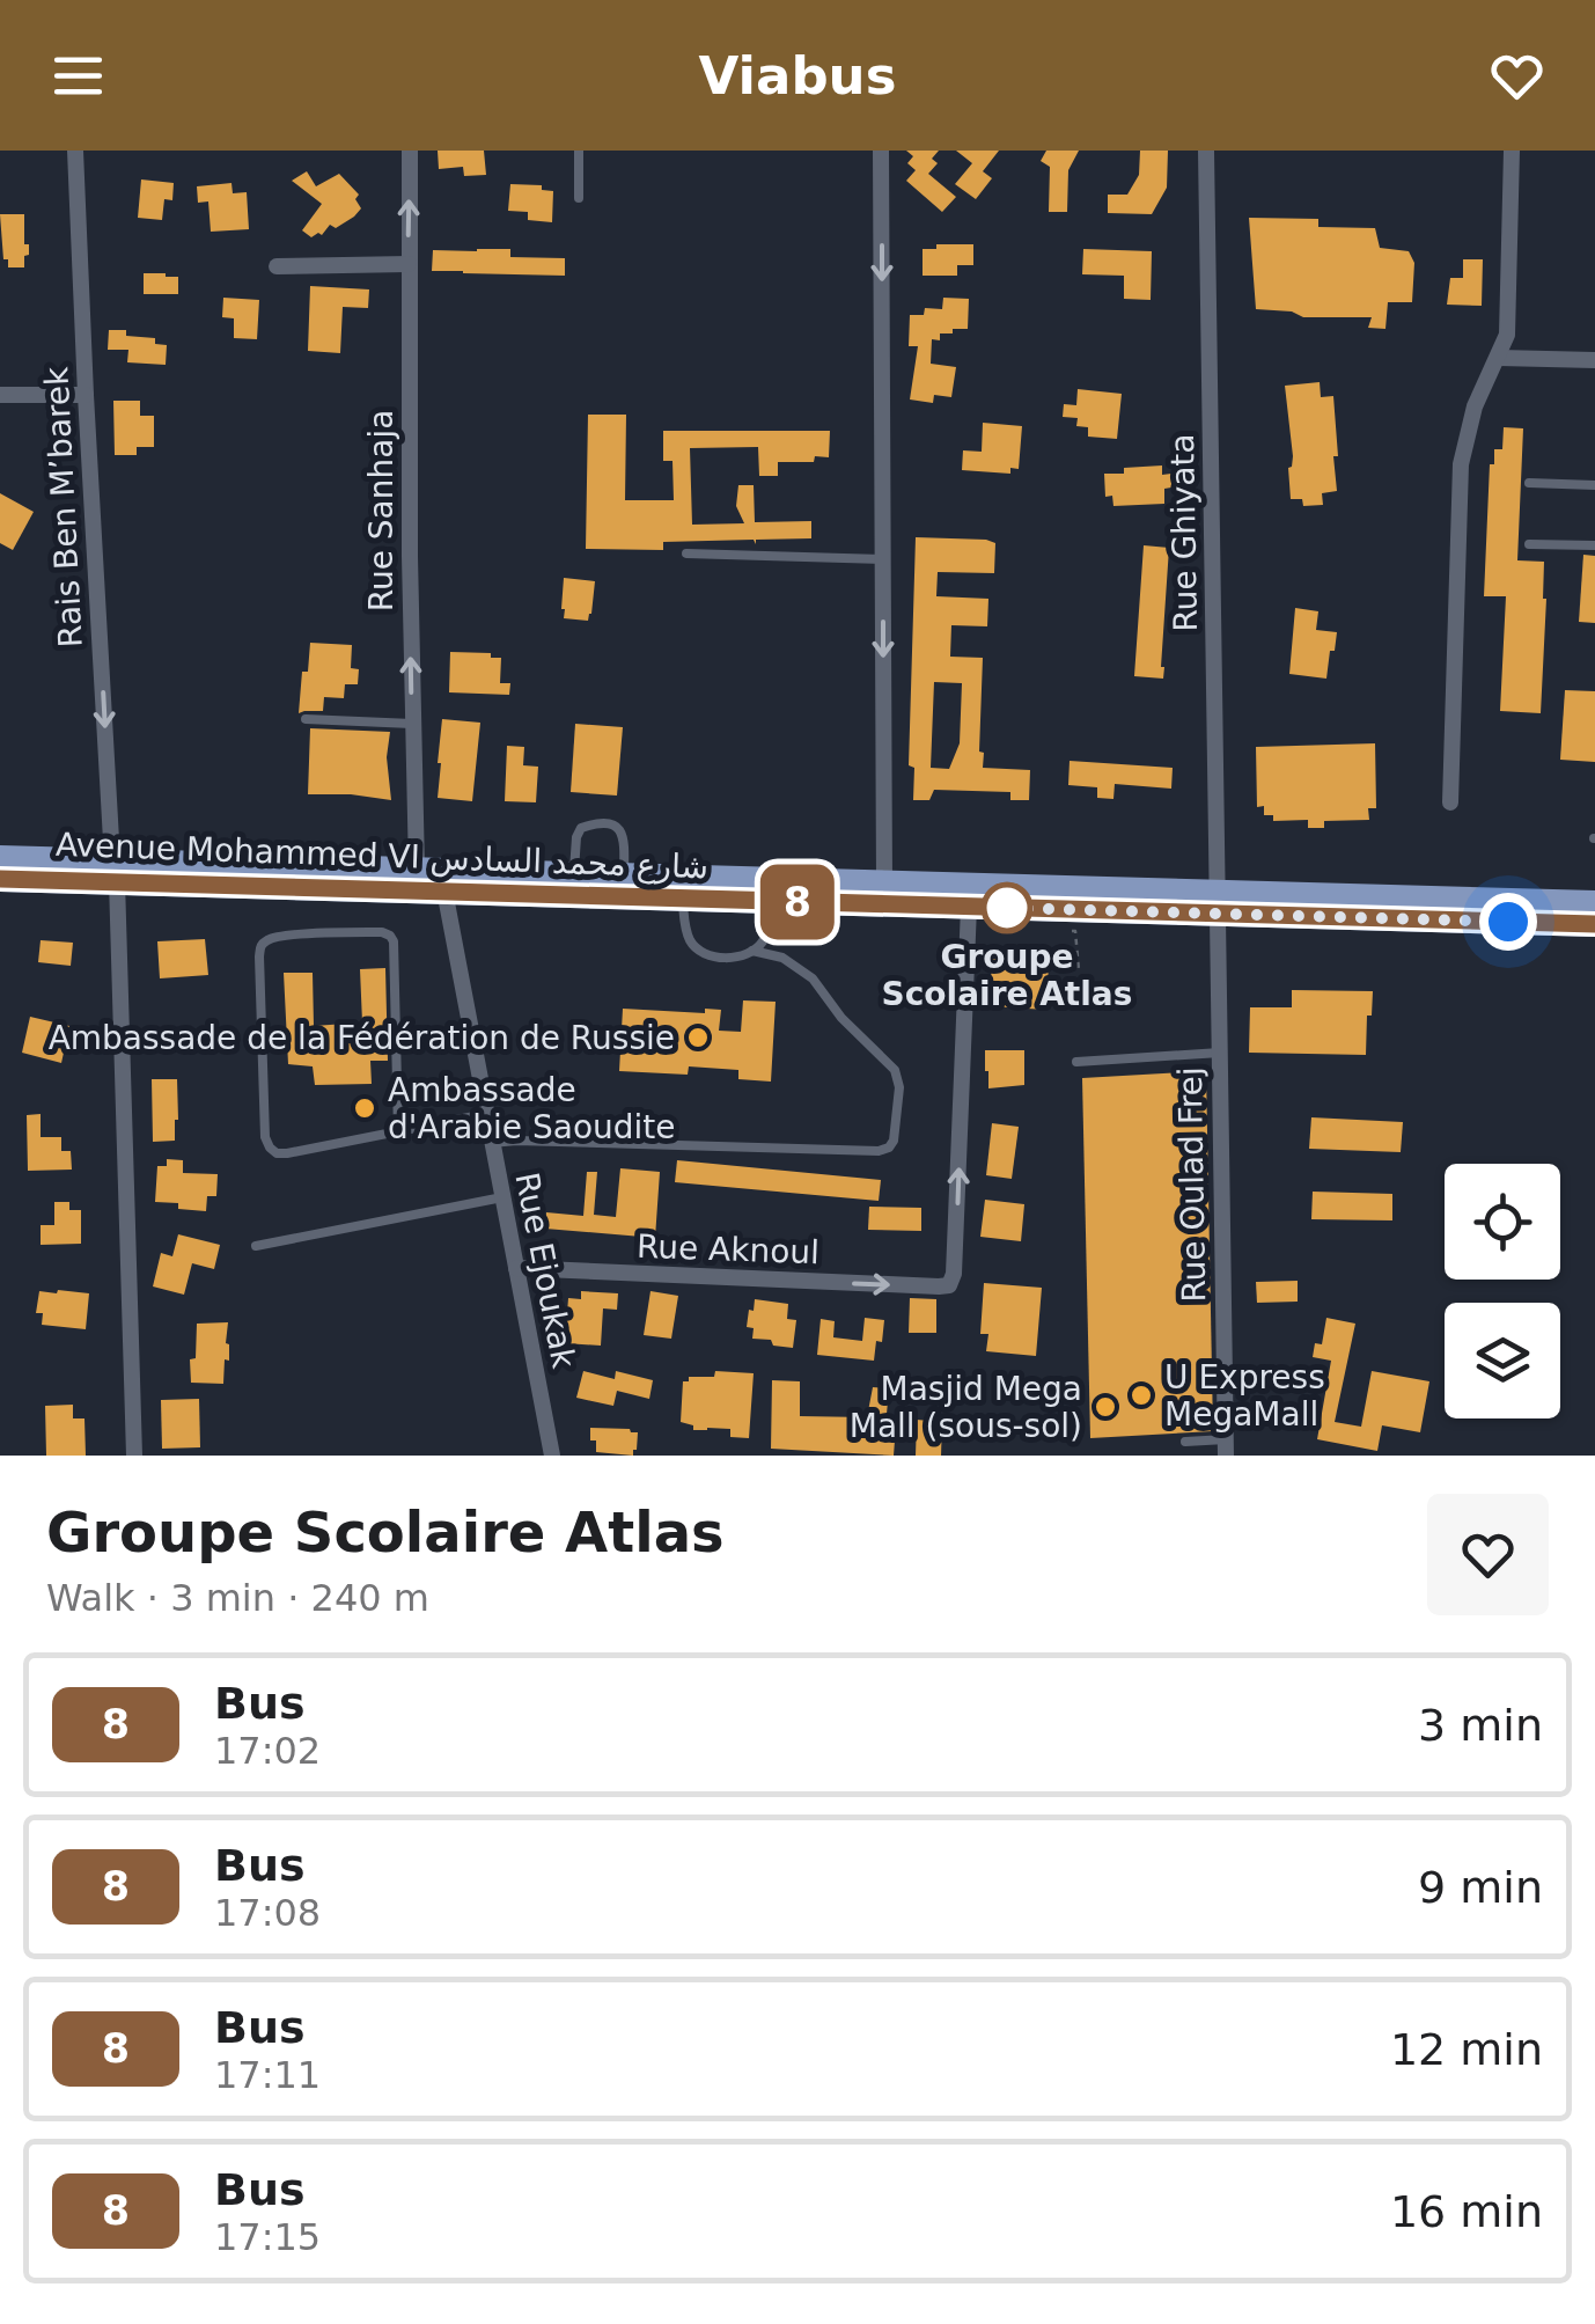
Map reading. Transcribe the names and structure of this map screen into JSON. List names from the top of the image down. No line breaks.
{"streets":{"main road":["Avenue Mohammed VI شارع محمد السادس"],"street":["Rais Ben M’barek","Rue Sanhaja","Rue Ghiyata","Rue Oulad Frej","Rue Aknoul","Rue Ejoukak"]},"crossings":[["Rais Ben M’barek","Avenue Mohammed VI شارع محمد السادس"],["Rue Sanhaja","Avenue Mohammed VI شارع محمد السادس"],["Rue Ghiyata","Avenue Mohammed VI شارع محمد السادس"],["Rue Ghiyata","Rue Oulad Frej"],["Avenue Mohammed VI شارع محمد السادس","Rue Oulad Frej"],["Avenue Mohammed VI شارع محمد السادس","Rue Aknoul"],["Avenue Mohammed VI شارع محمد السادس","Rue Ejoukak"],["Rue Aknoul","Rue Ejoukak"]],"one_way":["Rais Ben M’barek","Rue Sanhaja"],"places":["Groupe Scolaire Atlas","Ambassade de la Fédération de Russie","Ambassade d'Arabie Saoudite","U Express MegaMall","Masjid Mega Mall (sous-sol)"],"lines":["bus line 8"],"page":{"header":"Viabus","on_map":"8","heading":["Groupe Scolaire Atlas","Walk · 3 min · 240 m"],"list":[{"mark":"8","name":"Bus","note":"17:02","value":"3 min"},{"mark":"8","name":"Bus","note":"17:08","value":"9 min"},{"mark":"8","name":"Bus","note":"17:11","value":"12 min"},{"mark":"8","name":"Bus","note":"17:15","value":"16 min"}]}}
